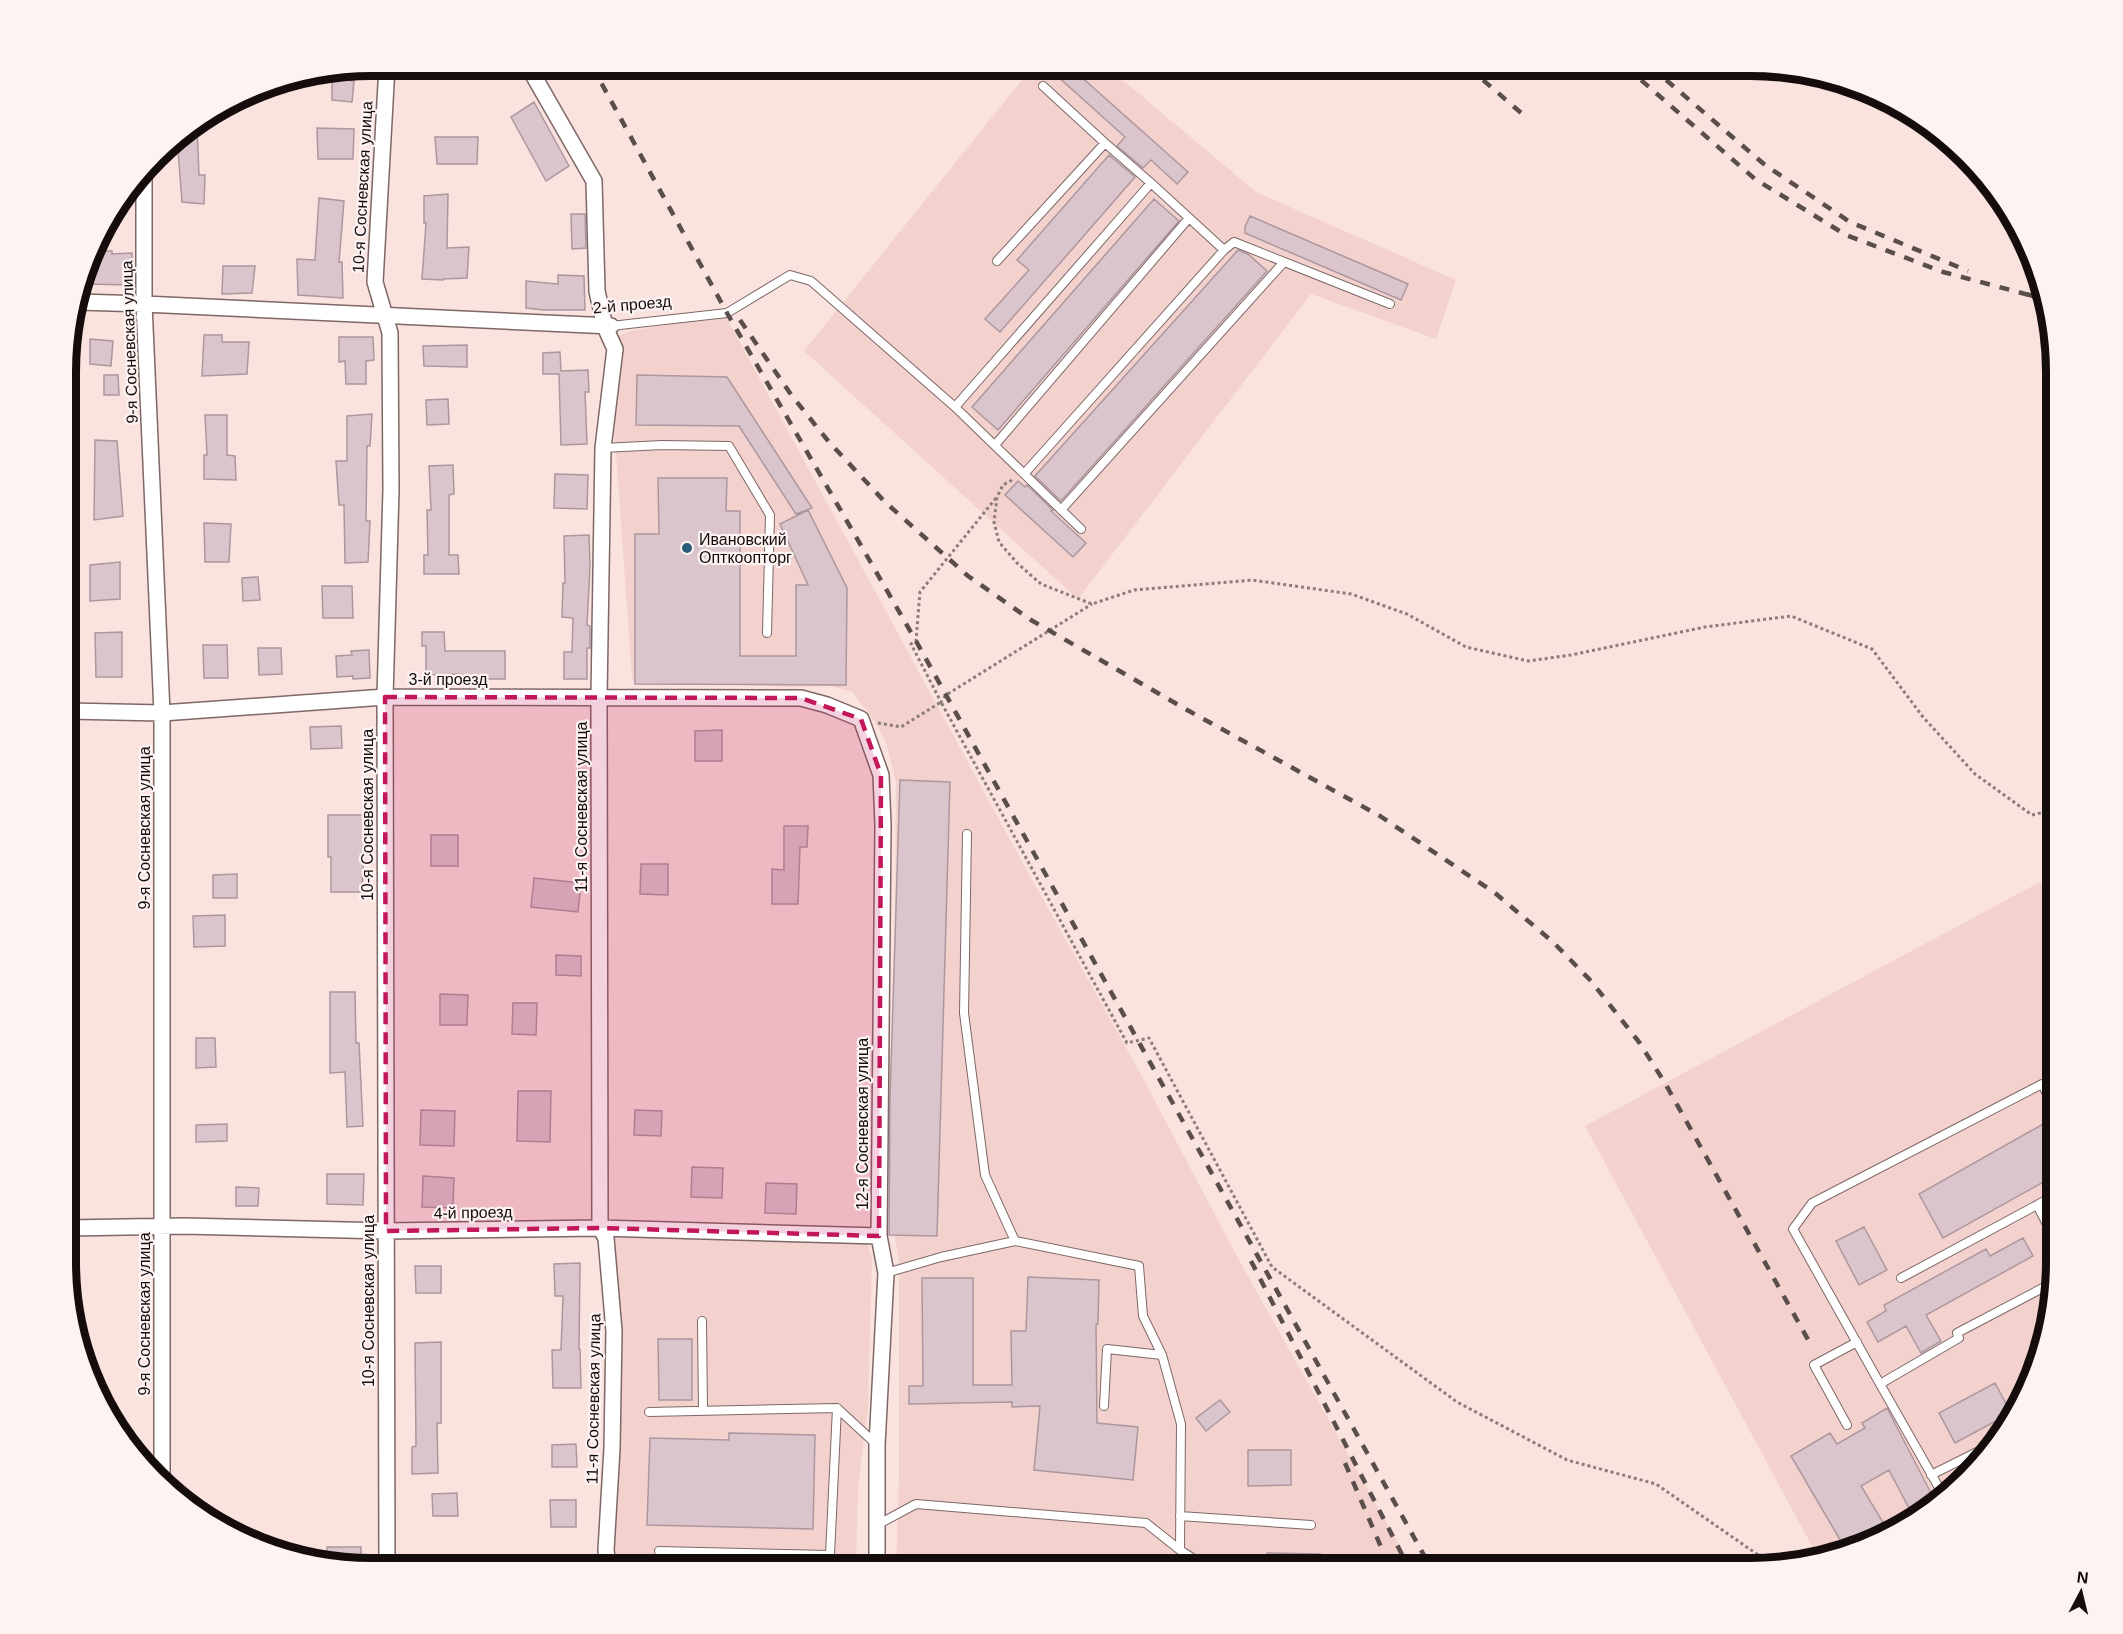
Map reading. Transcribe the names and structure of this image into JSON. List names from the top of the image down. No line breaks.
{"streets":{"street":["10-я Сосневская улица","2-й проезд","9-я Сосневская улица","3-й проезд","11-я Сосневская улица","12-я Сосневская улица","4-й проезд"]},"crossings":[["10-я Сосневская улица","2-й проезд"],["10-я Сосневская улица","3-й проезд"],["10-я Сосневская улица","4-й проезд"],["2-й проезд","9-я Сосневская улица"],["2-й проезд","11-я Сосневская улица"],["9-я Сосневская улица","3-й проезд"],["9-я Сосневская улица","4-й проезд"],["3-й проезд","11-я Сосневская улица"],["3-й проезд","12-я Сосневская улица"],["11-я Сосневская улица","4-й проезд"],["12-я Сосневская улица","4-й проезд"]],"places":["Ивановский Опткоопторг"],"north":"top"}
